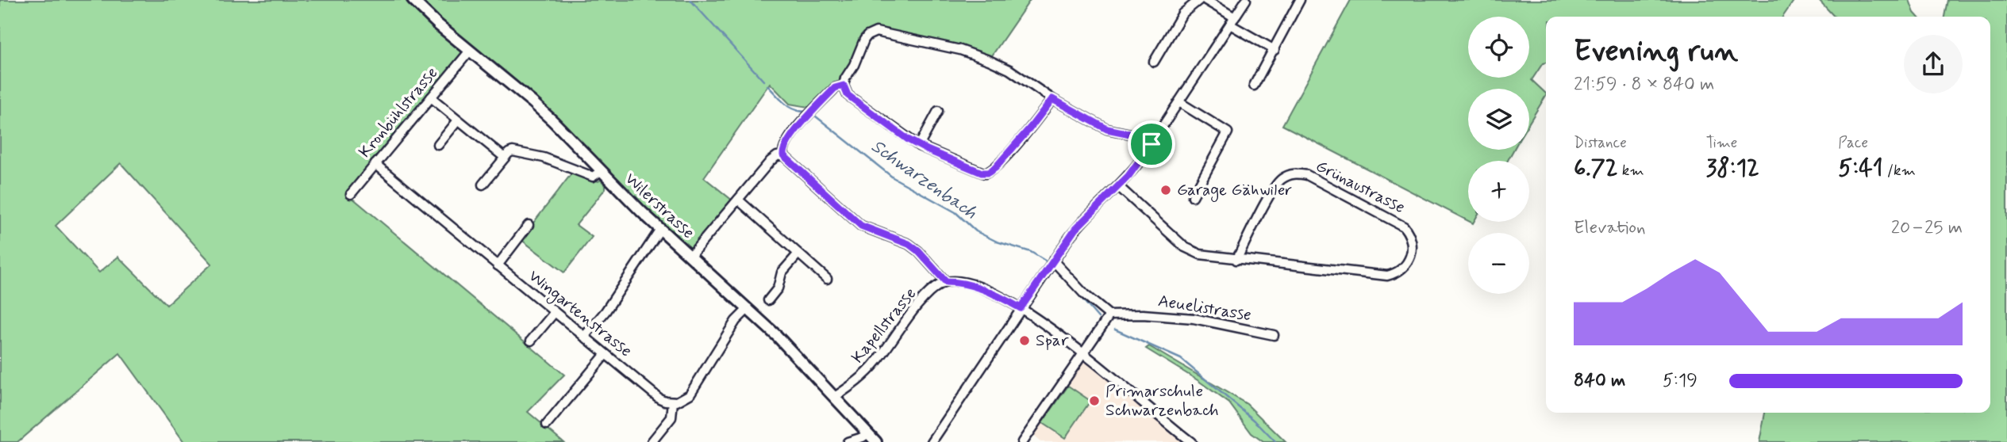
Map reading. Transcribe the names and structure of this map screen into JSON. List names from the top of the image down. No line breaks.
{"streets":{"main road":["Wilerstrasse"],"street":["Kronbühlstrasse","Grünaustrasse","Aeuelistrasse","Wingartenstrasse","Kapellstrasse"]},"crossings":[["Kronbühlstrasse","Wilerstrasse"],["Kronbühlstrasse","Wingartenstrasse"],["Wilerstrasse","Kapellstrasse"]],"water":["Schwarzenbach"],"places":["Garage Gähwiler","Spar","Primarschule Schwarzenbach"],"page":{"map_buttons":["+","−"],"heading":["Evening run","21:59 · 8 × 840 m"],"stats":[["Distance","6.72 km"],["Time","38:12"],["Pace","5:41 /km"]],"chart":["Elevation","20–25 m"],"list":[{"name":"840 m","note":"5:19"}]}}
